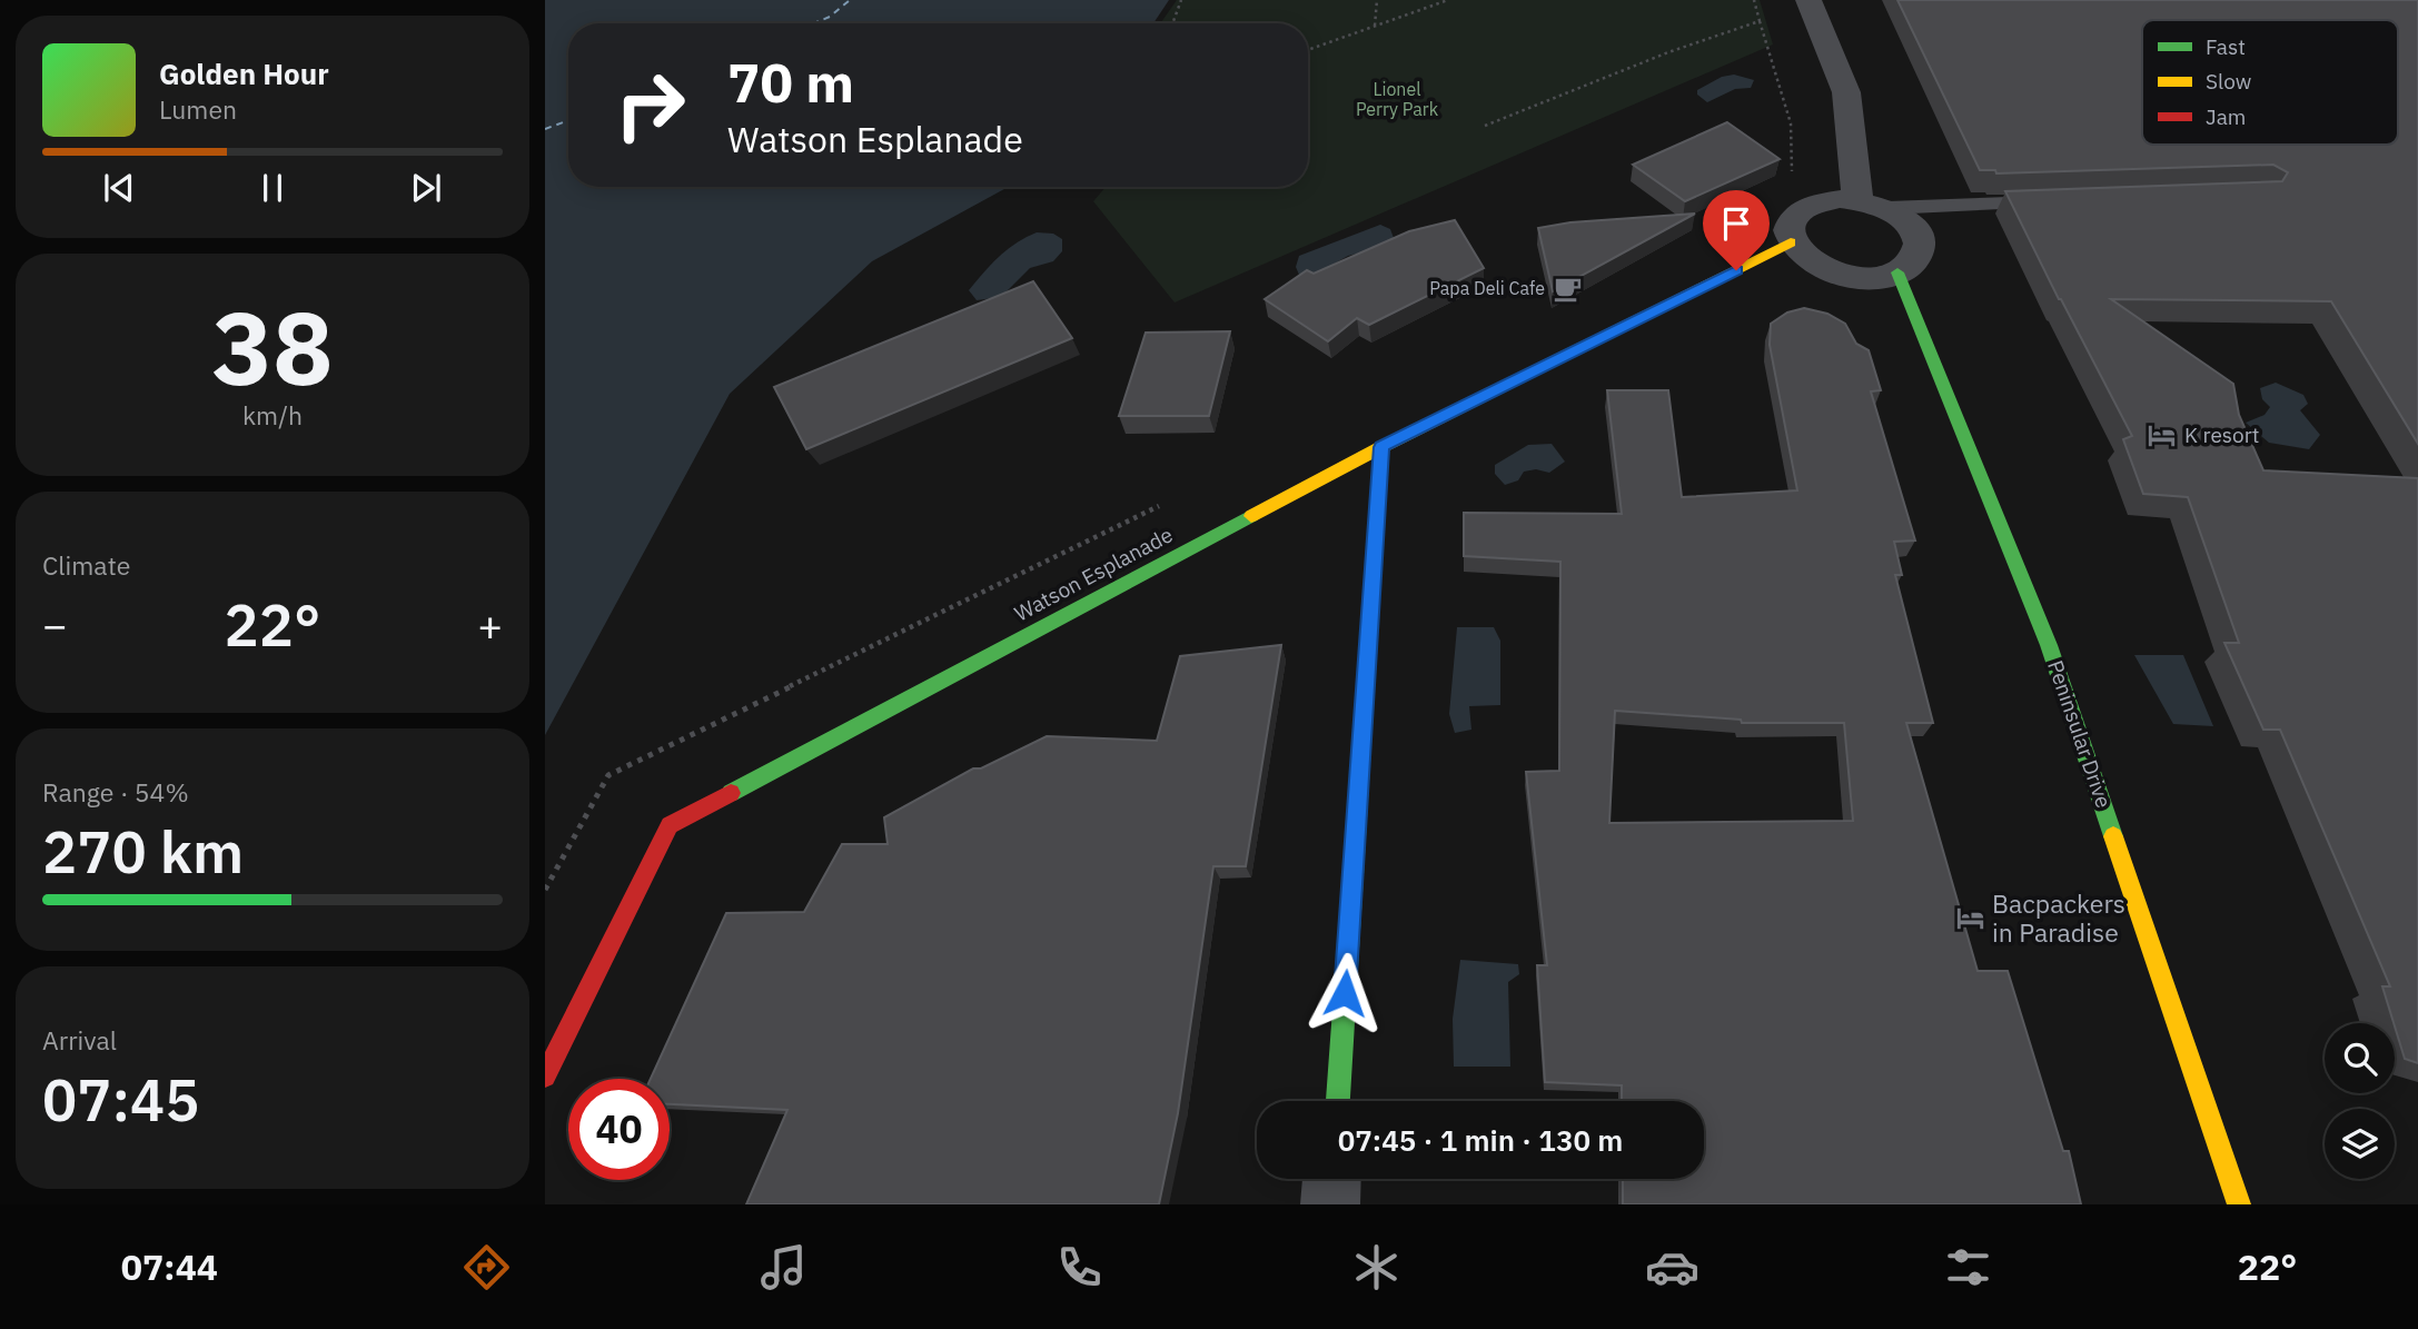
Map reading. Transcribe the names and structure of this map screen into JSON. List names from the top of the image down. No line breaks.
{"streets":{"street":["Watson Esplanade","Peninsular Drive"]},"crossings":[["Watson Esplanade","Peninsular Drive"]],"parks":["Lionel Perry Park"],"places":{"cafe":["Papa Deli Cafe"],"hotel":["K resort","Bacpackers in Paradise"]},"legend":["Fast","Slow","Jam"],"page":{"turn":["70 m","Watson Esplanade"],"song":["Golden Hour","Lumen"],"tile":[["38","km/h"],"Climate",["Range · 54%","270 km"],["Arrival","07:45"]],"heat":["−","22°","+"],"limit":"40","trip":"07:45 · 1 min · 130 m","tabs":["07:44","22°"]}}
